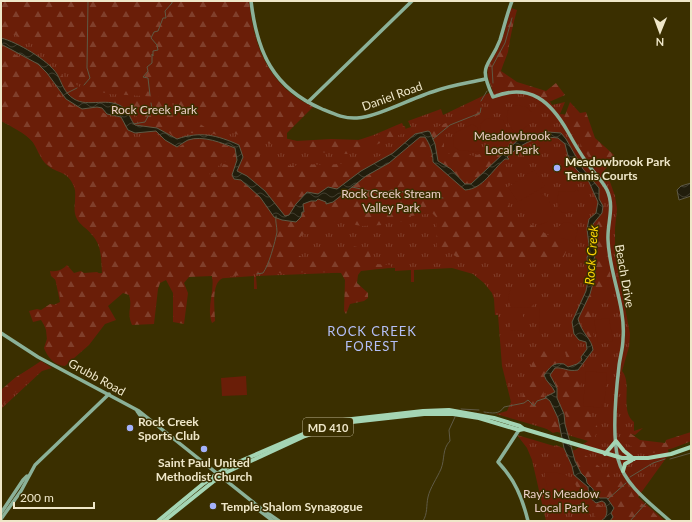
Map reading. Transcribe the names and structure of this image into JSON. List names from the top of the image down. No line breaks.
{"streets":{"main road":["MD 410"],"street":["Daniel Road","Beach Drive","Grubb Road"]},"crossings":[["Daniel Road","Beach Drive"],["Beach Drive","MD 410"],["Grubb Road","MD 410"]],"districts":["ROCK CREEK FOREST"],"water":["Rock Creek"],"parks":["Rock Creek Park","Meadowbrook Local Park","Rock Creek Stream Valley Park","Ray's Meadow Local Park"],"places":["Meadowbrook Park Tennis Courts","Rock Creek Sports Club","Saint Paul United Methodist Church","Temple Shalom Synagogue"],"scale_bar":"200 m","north":"bottom"}
